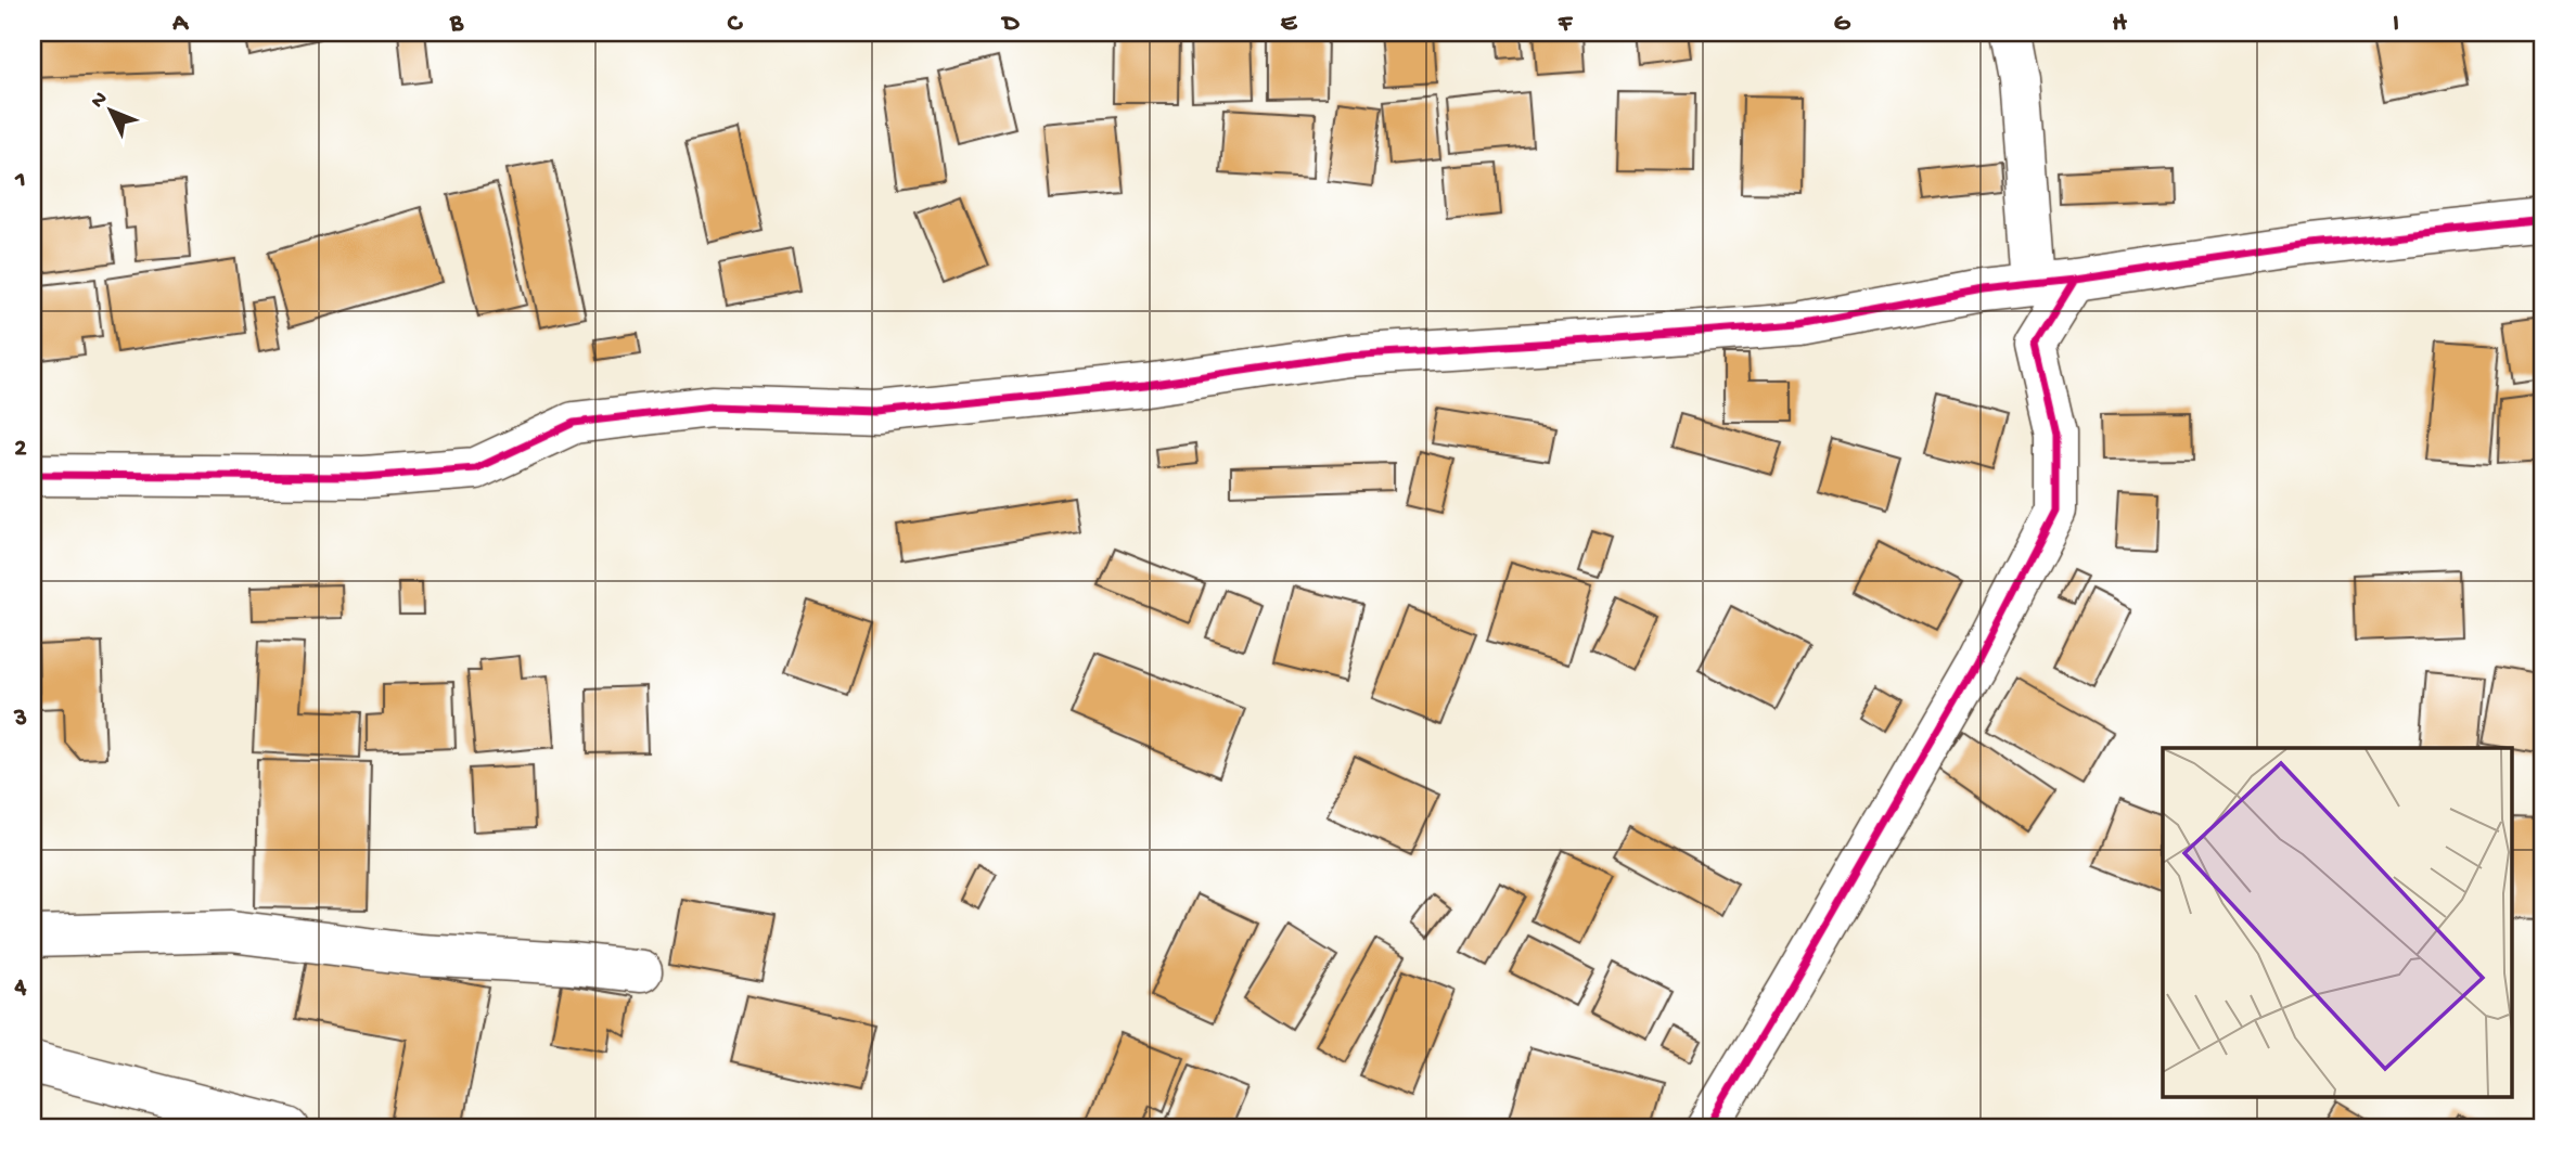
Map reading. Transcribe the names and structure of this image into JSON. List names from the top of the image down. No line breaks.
{"north":"top left","grid":{"columns":["A","B","C","D","E","F","G","H","I"],"rows":["1","2","3","4"]}}
